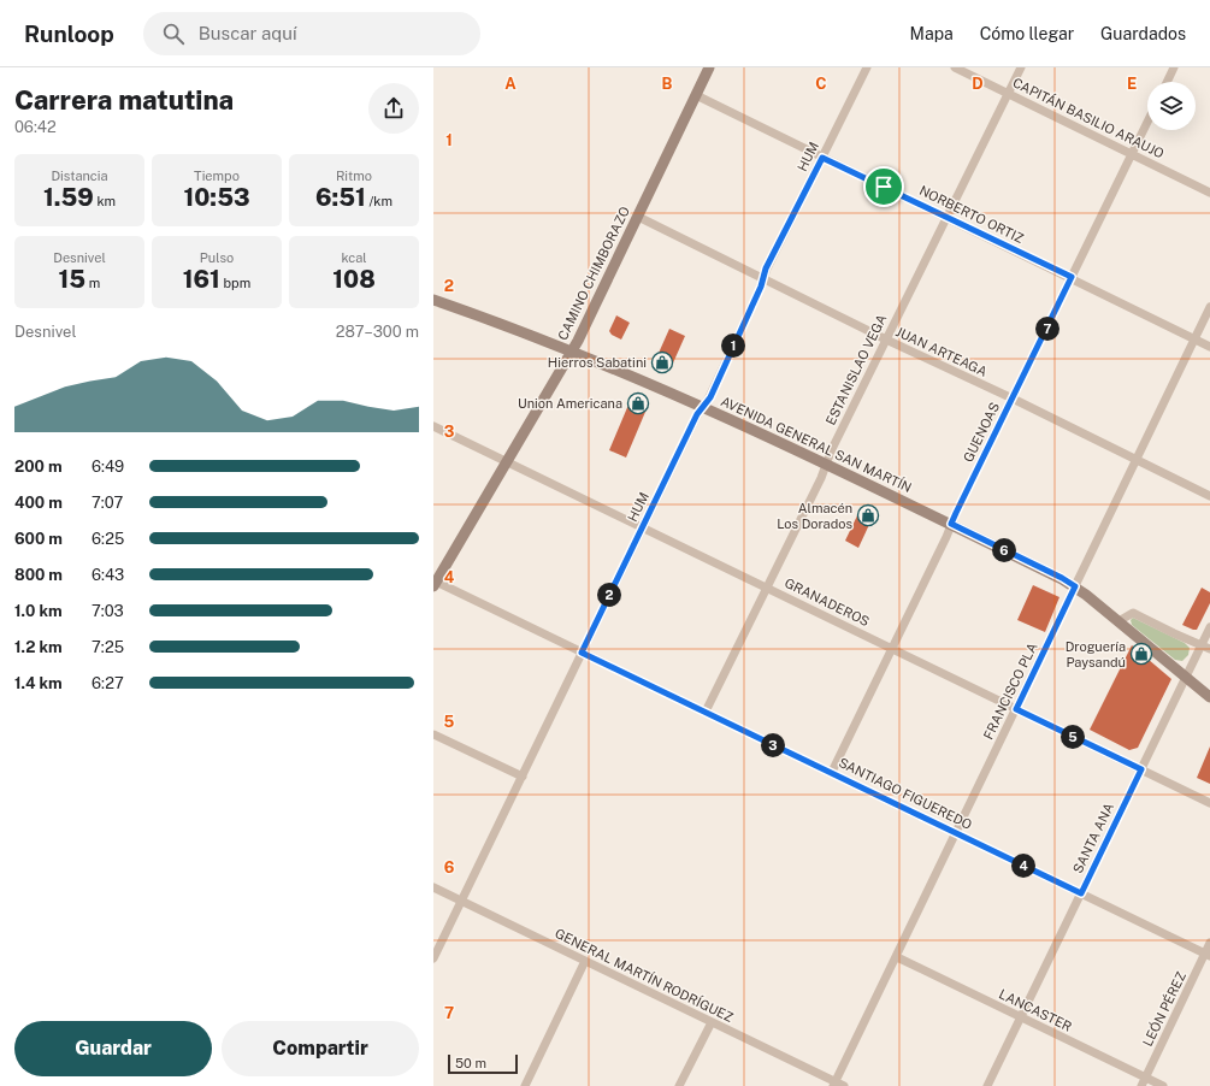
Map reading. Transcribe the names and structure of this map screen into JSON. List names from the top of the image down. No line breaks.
{"streets":{"main road":["CAMINO CHIMBORAZO","AVENIDA GENERAL SAN MARTÍN"],"street":["CAPITÁN BASILIO ARAUJO","HUM","NORBERTO ORTIZ","JUAN ARTEAGA","ESTANISLAO VEGA","GUENOAS","GRANADEROS","FRANCISCO PLA","SANTIAGO FIGUEREDO","SANTA ANA","GENERAL MARTÍN RODRÍGUEZ","LEÓN PÉREZ","LANCASTER"]},"crossings":[["CAPITÁN BASILIO ARAUJO","ESTANISLAO VEGA"],["CAPITÁN BASILIO ARAUJO","GUENOAS"],["HUM","NORBERTO ORTIZ"],["HUM","JUAN ARTEAGA"],["HUM","AVENIDA GENERAL SAN MARTÍN"],["HUM","GRANADEROS"],["HUM","SANTIAGO FIGUEREDO"],["HUM","GENERAL MARTÍN RODRÍGUEZ"],["NORBERTO ORTIZ","CAMINO CHIMBORAZO"],["NORBERTO ORTIZ","ESTANISLAO VEGA"],["NORBERTO ORTIZ","GUENOAS"],["NORBERTO ORTIZ","FRANCISCO PLA"],["CAMINO CHIMBORAZO","JUAN ARTEAGA"],["CAMINO CHIMBORAZO","AVENIDA GENERAL SAN MARTÍN"],["CAMINO CHIMBORAZO","GRANADEROS"],["CAMINO CHIMBORAZO","SANTIAGO FIGUEREDO"],["JUAN ARTEAGA","ESTANISLAO VEGA"],["JUAN ARTEAGA","GUENOAS"],["JUAN ARTEAGA","FRANCISCO PLA"],["ESTANISLAO VEGA","AVENIDA GENERAL SAN MARTÍN"],["ESTANISLAO VEGA","GRANADEROS"],["ESTANISLAO VEGA","SANTIAGO FIGUEREDO"],["GUENOAS","AVENIDA GENERAL SAN MARTÍN"],["GUENOAS","GRANADEROS"],["GUENOAS","SANTIAGO FIGUEREDO"],["AVENIDA GENERAL SAN MARTÍN","FRANCISCO PLA"],["AVENIDA GENERAL SAN MARTÍN","SANTA ANA"],["GRANADEROS","FRANCISCO PLA"],["GRANADEROS","SANTA ANA"],["FRANCISCO PLA","SANTIAGO FIGUEREDO"],["FRANCISCO PLA","GENERAL MARTÍN RODRÍGUEZ"],["FRANCISCO PLA","LANCASTER"],["SANTIAGO FIGUEREDO","SANTA ANA"],["SANTIAGO FIGUEREDO","LEÓN PÉREZ"],["SANTA ANA","LANCASTER"],["LEÓN PÉREZ","LANCASTER"]],"places":{"shop":["Hierros Sabatini","Union Americana","Almacén Los Dorados","Droguería Paysandú"]},"scale_bar":"50 m","page":{"header":"Runloop","search":"Buscar aquí","nav":["Mapa","Cómo llegar","Guardados"],"heading":["Carrera matutina","06:42"],"stats":[["Distancia","1.59 km"],["Tiempo","10:53"],["Ritmo","6:51 /km"],["Desnivel","15 m"],["Pulso","161 bpm"],["kcal","108"]],"chart":["Desnivel","287–300 m"],"pins":["7","1","6","2","5","3","4"],"list":[{"name":"200 m","note":"6:49"},{"name":"400 m","note":"7:07"},{"name":"600 m","note":"6:25"},{"name":"800 m","note":"6:43"},{"name":"1.0 km","note":"7:03"},{"name":"1.2 km","note":"7:25"},{"name":"1.4 km","note":"6:27"}],"buttons":["Guardar","Compartir"],"scale":"50 m"},"grid":{"columns":["A","B","C","D","E"],"rows":["1","2","3","4","5","6","7"]}}
